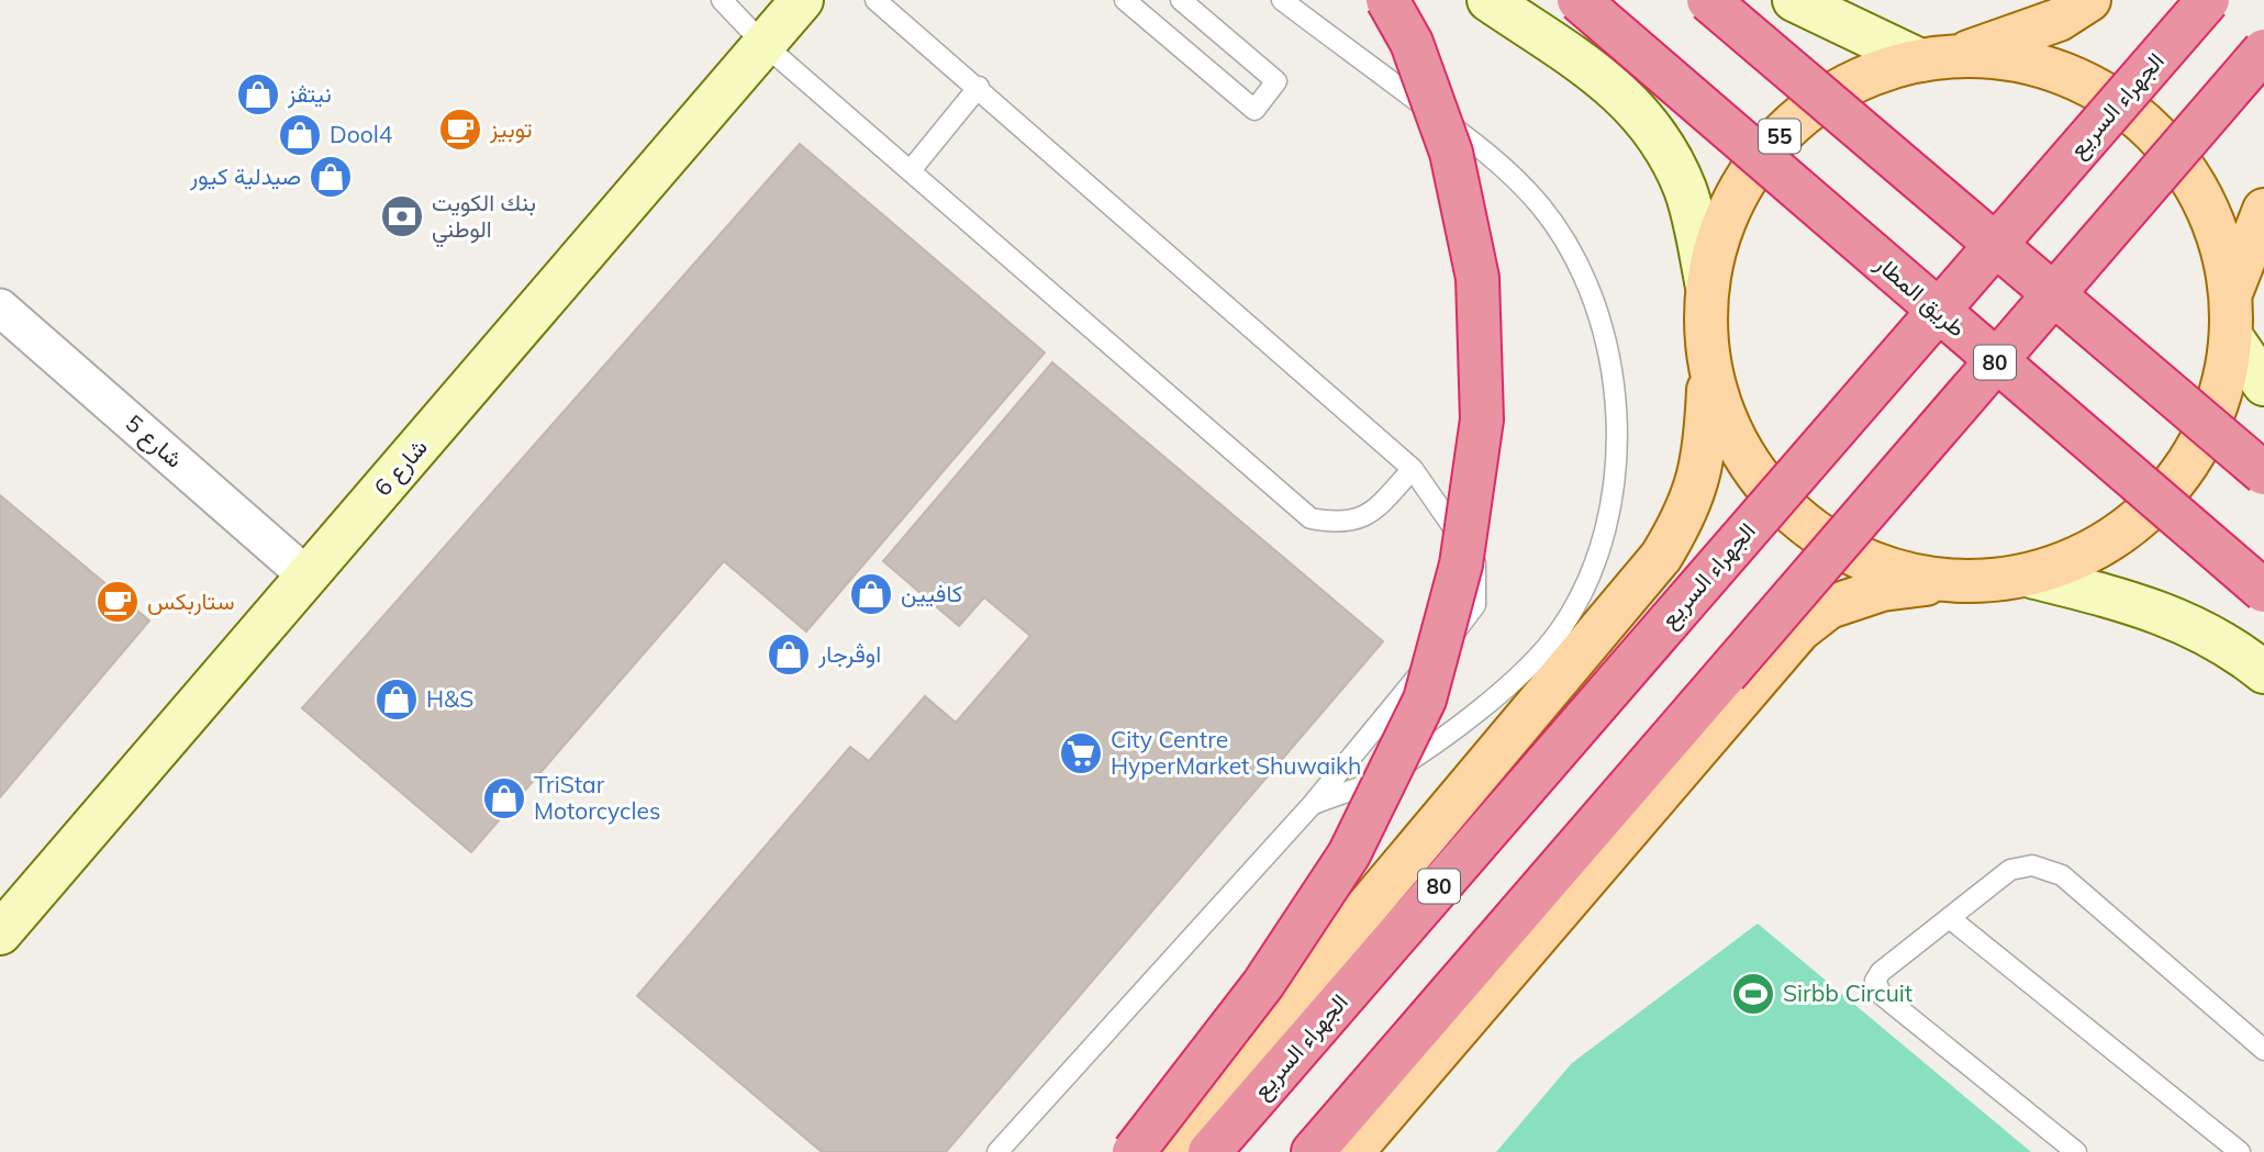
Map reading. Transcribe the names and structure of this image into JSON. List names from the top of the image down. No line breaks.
{"streets":{"highway":["الجهراء السريع","55","طريق المطار","80"],"street":["شارع 5","شارع 6"]},"crossings":[["الجهراء السريع","55"],["شارع 5","شارع 6"]],"places":{"shop":["نيتڤز","Dool4","صيدلية كيور","كافيين","اوڤرجار","H&S","TriStar Motorcycles"],"cafe":["توبيز","ستاربكس"],"bank":["بنك الكويت الوطني"],"supermarket":["City Centre HyperMarket Shuwaikh"],"sports":["Sirbb Circuit"]}}
